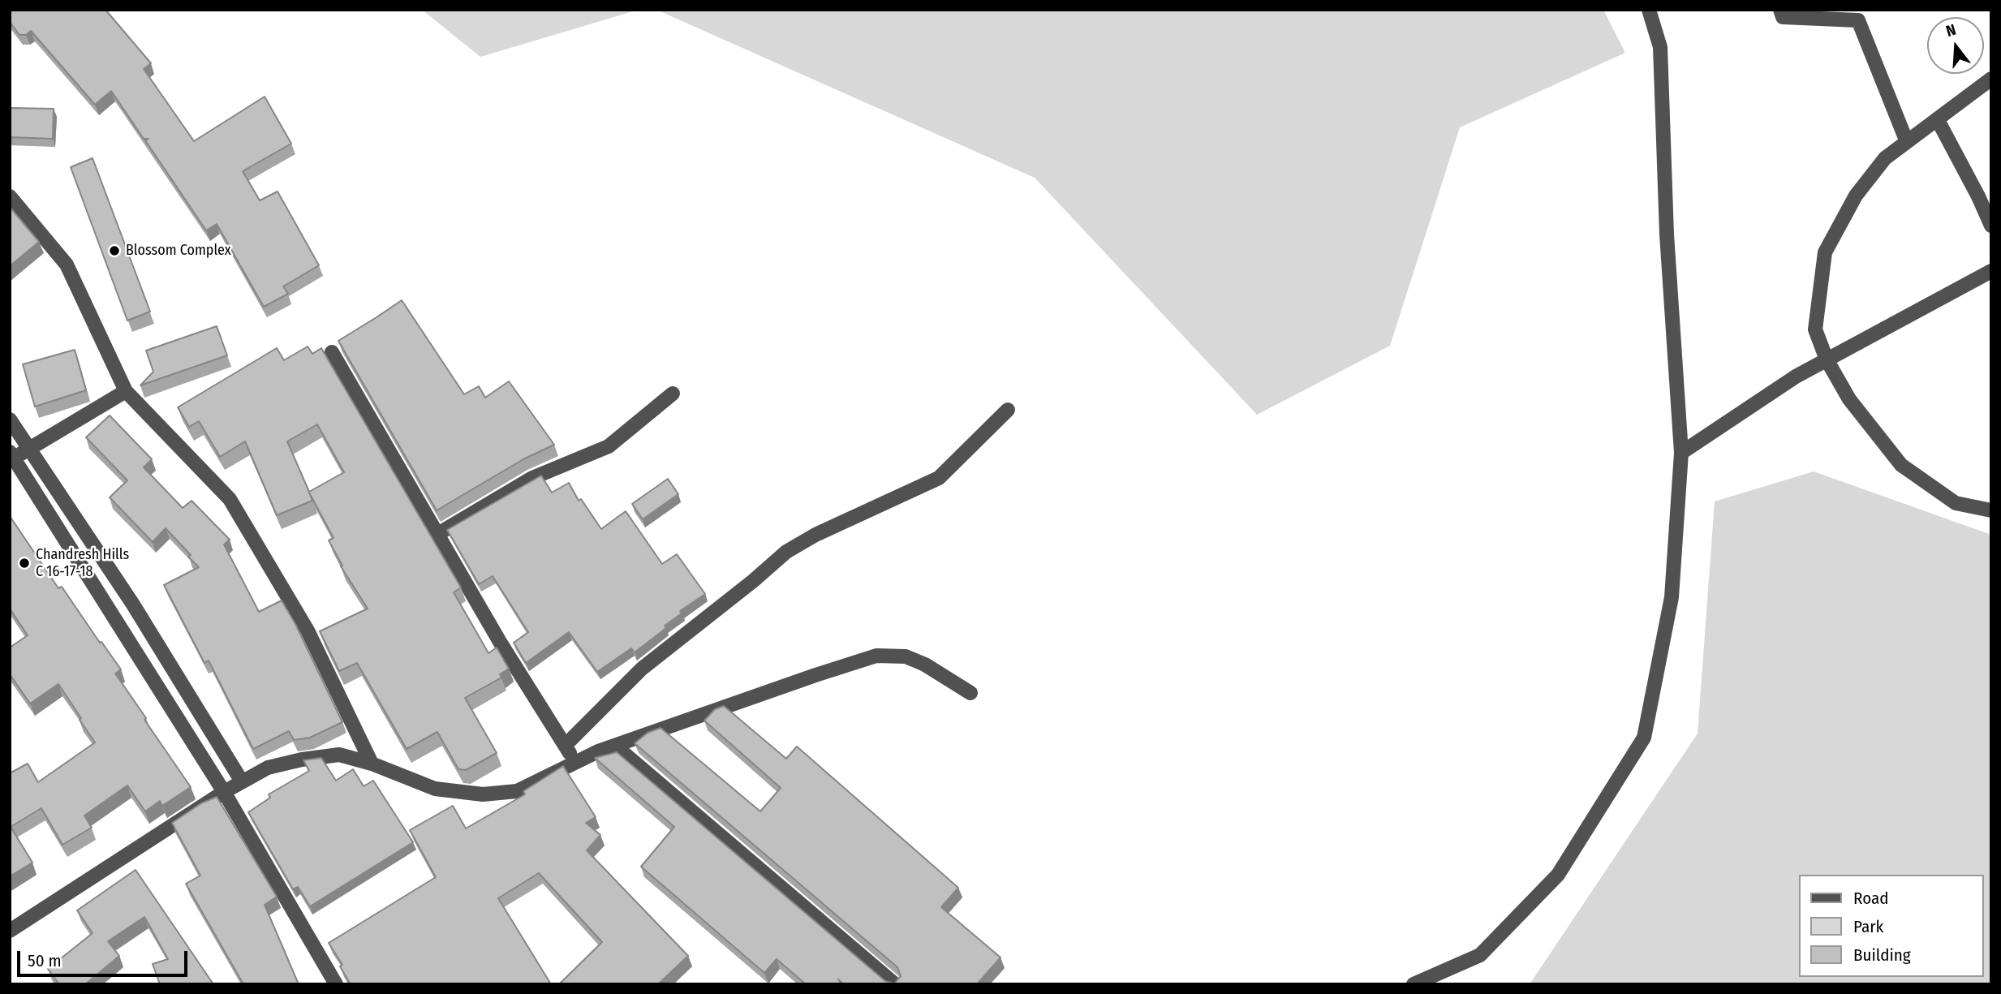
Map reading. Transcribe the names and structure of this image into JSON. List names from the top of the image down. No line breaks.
{"places":["Blossom Complex","Chandresh Hills C 16-17-18"],"legend":["Road","Park","Building"],"scale_bar":"50 m","north":"top"}
